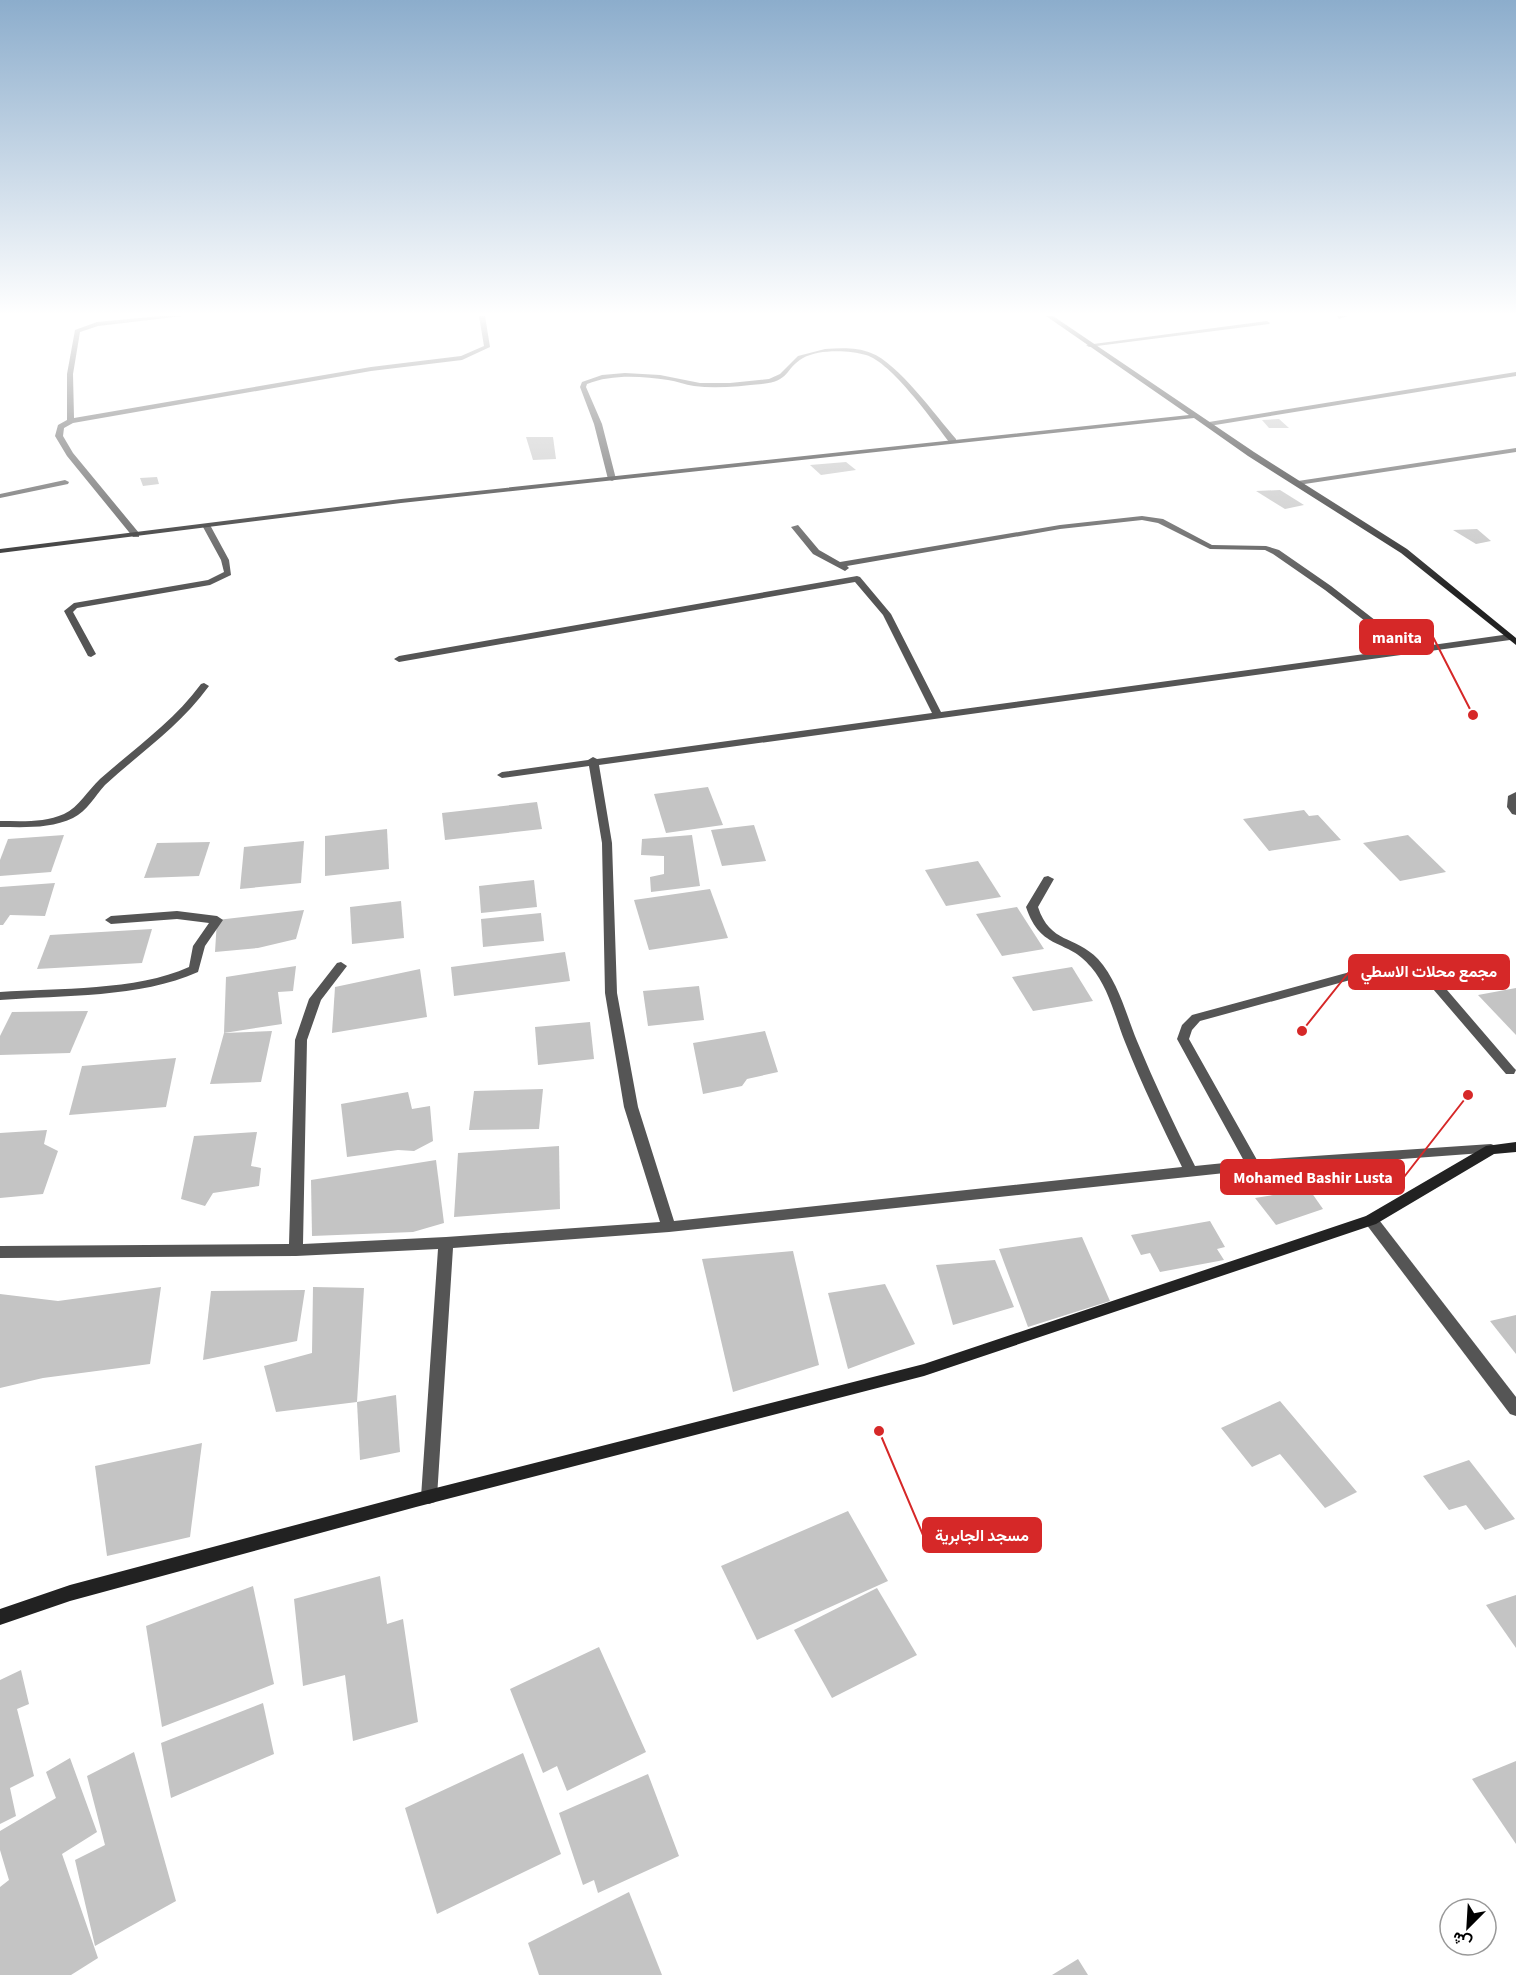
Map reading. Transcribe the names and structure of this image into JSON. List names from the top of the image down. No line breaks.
{"places":["manita","مجمع محلات الاسطي","Mohamed Bashir Lusta","مسجد الجابرية"],"north":"bottom left"}
